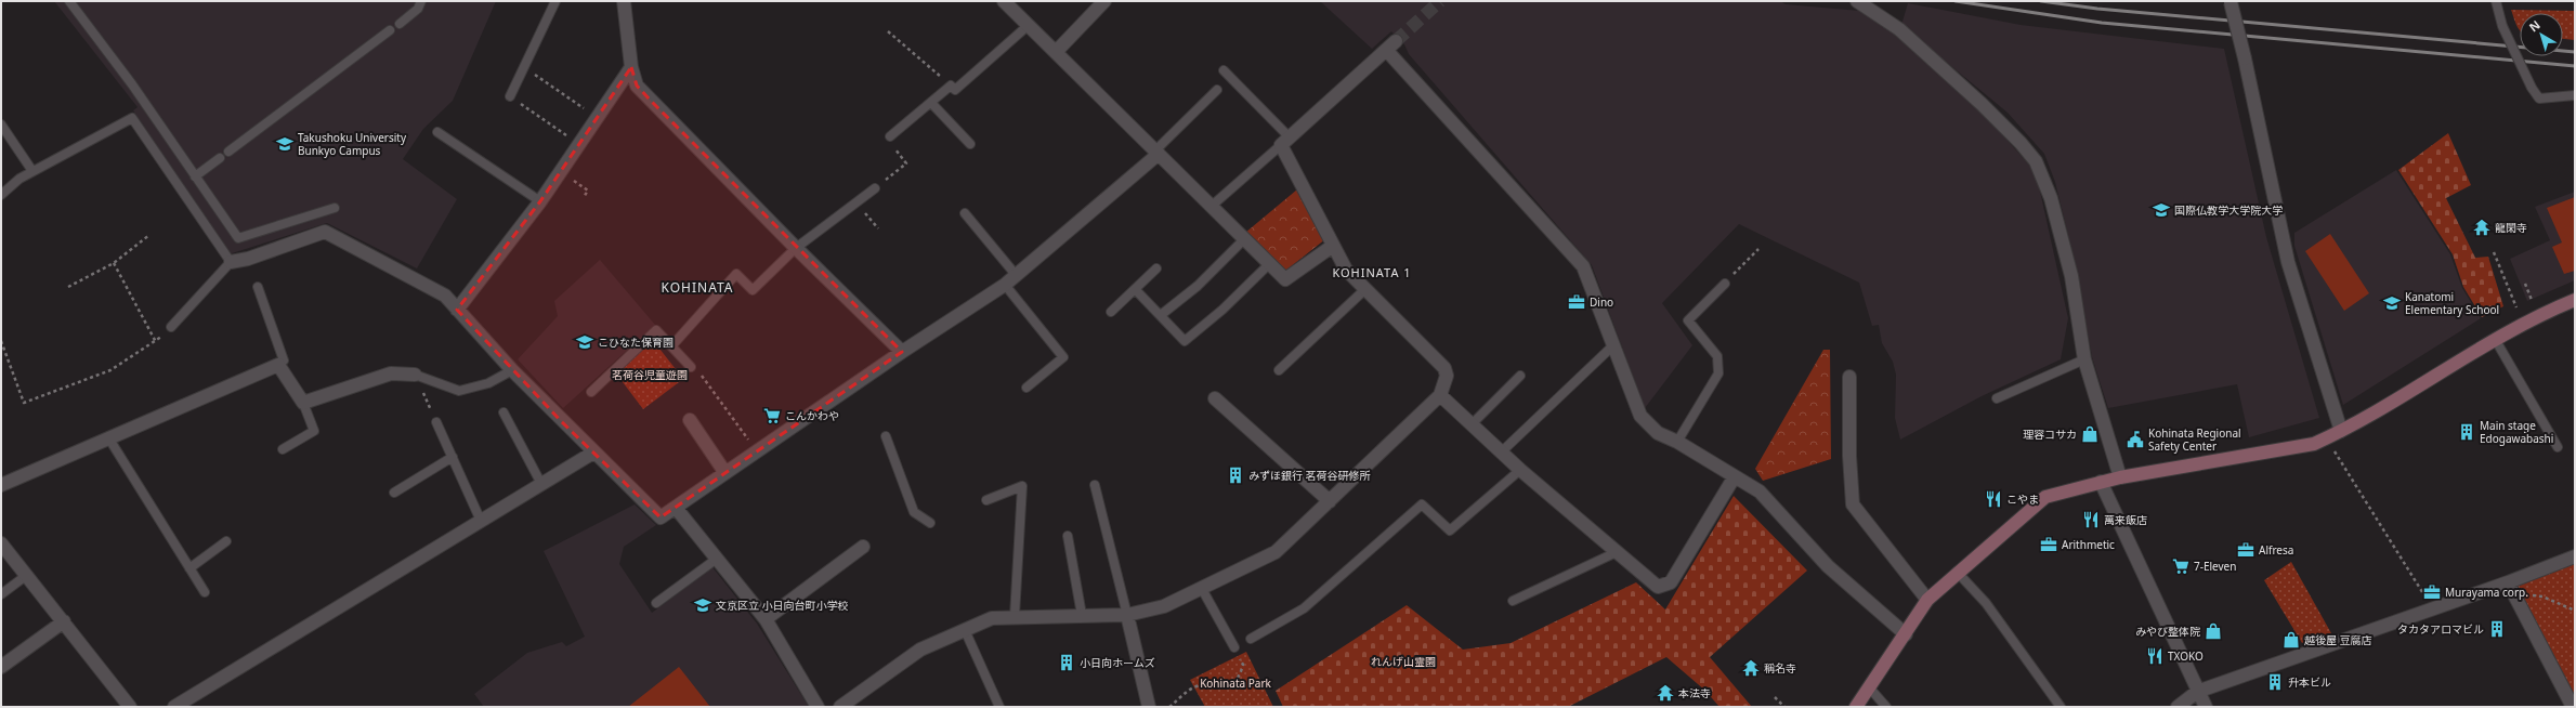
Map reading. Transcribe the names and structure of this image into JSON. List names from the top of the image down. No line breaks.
{"districts":["KOHINATA 1","KOHINATA"],"parks":["茗荷谷児童遊園","れんげ山霊園","Kohinata Park"],"places":{"school or university":["Takushoku University Bunkyo Campus","国際仏教学大学院大学","Kanatomi Elementary School","こひなた保育園","文京区立 小日向台町小学校"],"temple":["龍閑寺","稱名寺","本法寺"],"office":["Dino","Arithmetic","Alfresa","Murayama corp."],"supermarket":["こんかわや","7-Eleven"],"building":["Main stage Edogawabashi","みずほ銀行 茗荷谷研修所","タカタアロマビル","小日向ホームズ","升本ビル"],"shop":["理容コサカ","みやび整体院","越後屋 豆腐店"],"public building":["Kohinata Regional Safety Center"],"restaurant":["こやま","萬来飯店","TXOKO"]},"north":"top left"}
